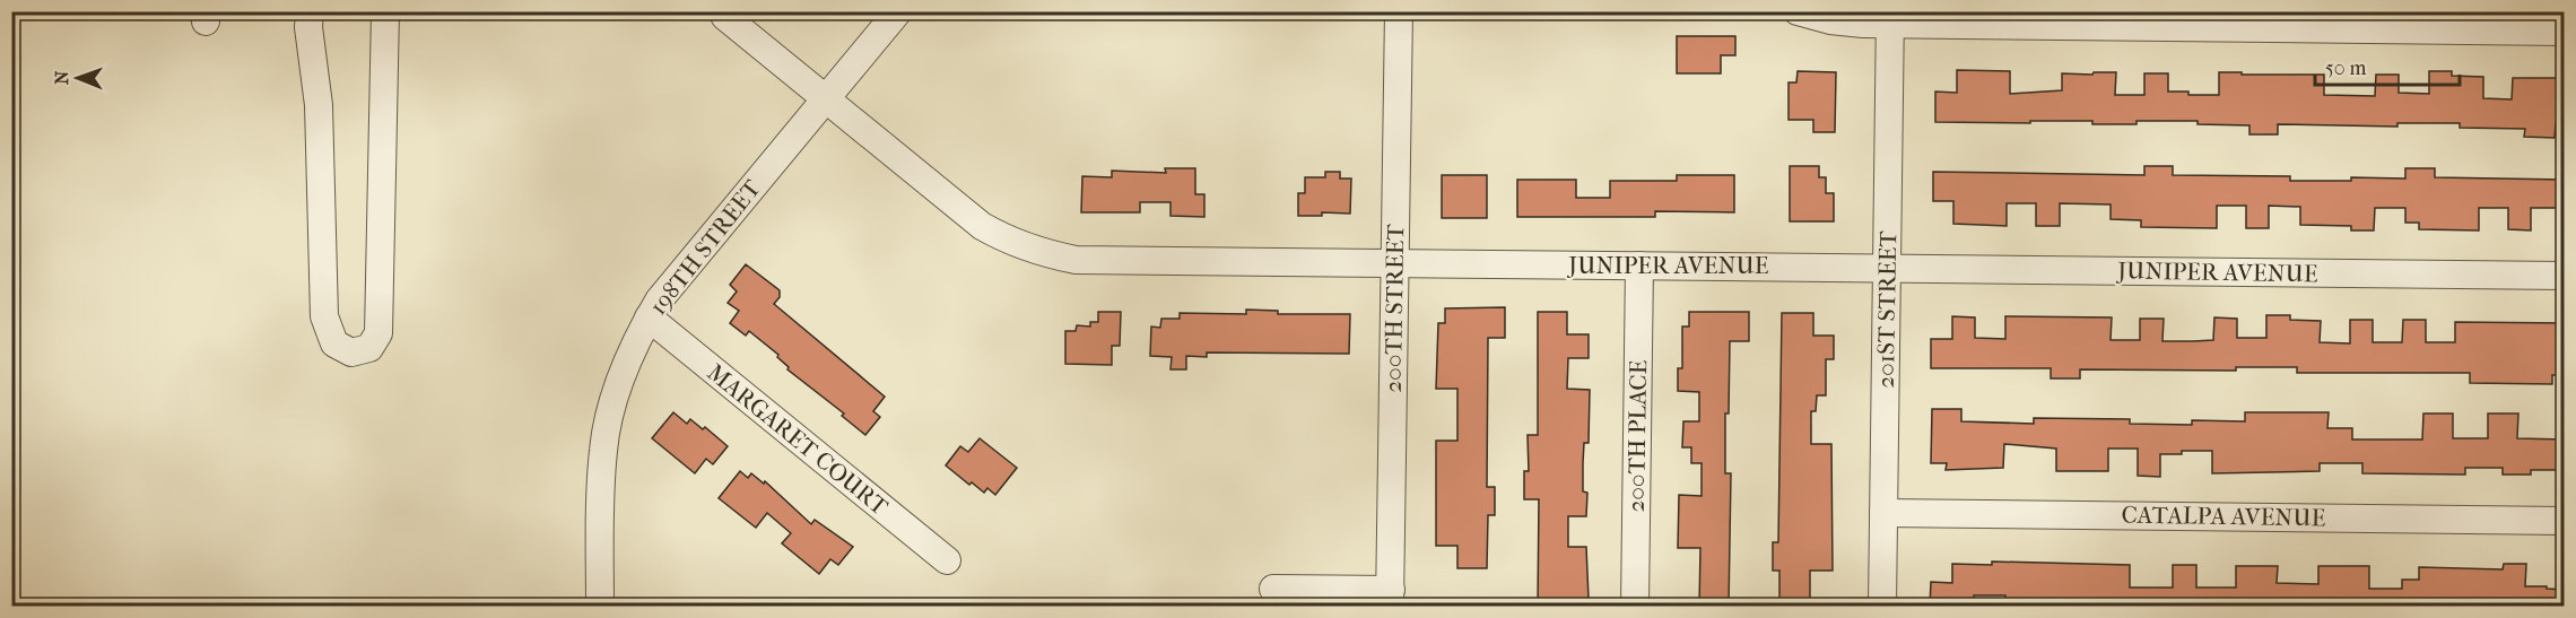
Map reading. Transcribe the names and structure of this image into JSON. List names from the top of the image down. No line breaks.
{"streets":{"street":["198TH STREET","JUNIPER AVENUE","200TH STREET","201ST STREET","200TH PLACE","MARGARET COURT","CATALPA AVENUE"]},"crossings":[["198TH STREET","JUNIPER AVENUE"],["198TH STREET","MARGARET COURT"],["JUNIPER AVENUE","200TH STREET"],["JUNIPER AVENUE","201ST STREET"],["JUNIPER AVENUE","200TH PLACE"],["201ST STREET","CATALPA AVENUE"]],"scale_bar":"50 m","north":"left"}
